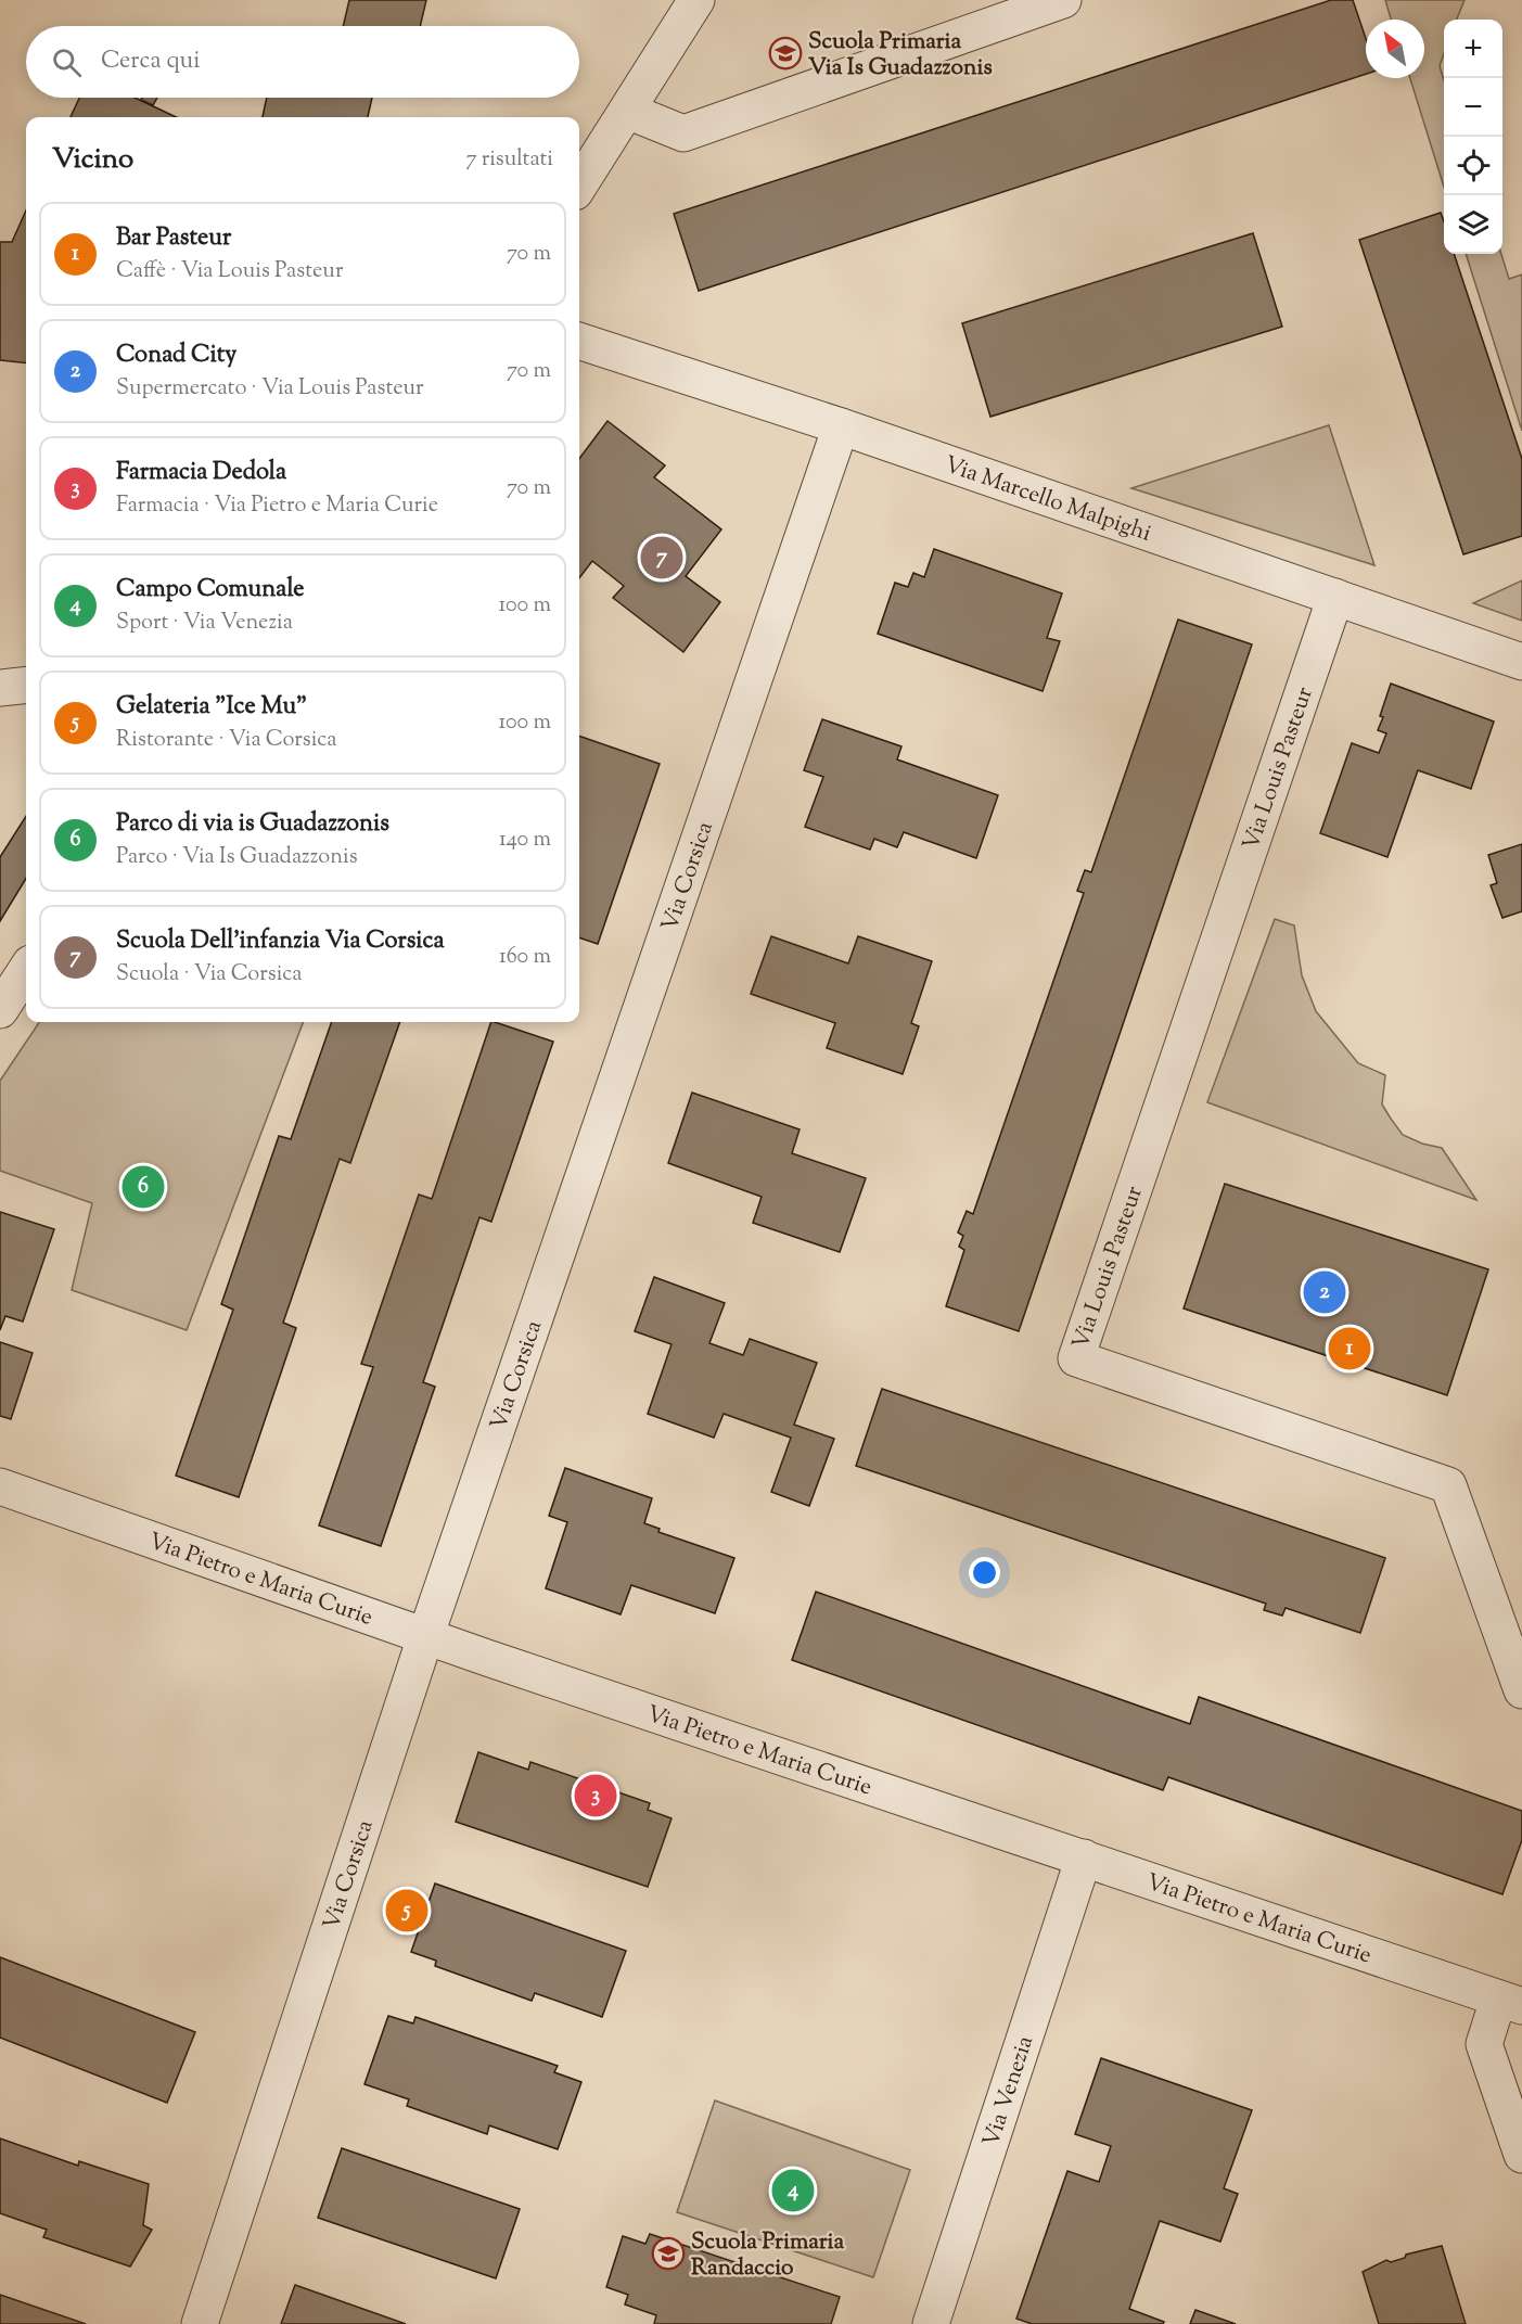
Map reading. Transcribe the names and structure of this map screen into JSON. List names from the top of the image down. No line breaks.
{"streets":{"street":["Via Marcello Malpighi","Via Louis Pasteur","Via Corsica","Via Pietro e Maria Curie","Via Venezia"]},"crossings":[["Via Marcello Malpighi","Via Louis Pasteur"],["Via Marcello Malpighi","Via Corsica"],["Via Corsica","Via Pietro e Maria Curie"],["Via Pietro e Maria Curie","Via Venezia"]],"places":{"school or university":["Scuola Primaria Via Is Guadazzonis","Scuola Primaria Randaccio"]},"north":"top left","page":{"map_buttons":["+","−"],"search":"Cerca qui","heading":["Vicino","7 risultati"],"list":[{"mark":"1","name":"Bar Pasteur","note":"Caffè · Via Louis Pasteur","value":"70 m"},{"mark":"2","name":"Conad City","note":"Supermercato · Via Louis Pasteur","value":"70 m"},{"mark":"3","name":"Farmacia Dedola","note":"Farmacia · Via Pietro e Maria Curie","value":"70 m"},{"mark":"4","name":"Campo Comunale","note":"Sport · Via Venezia","value":"100 m"},{"mark":"5","name":"Gelateria \"Ice Mu\"","note":"Ristorante · Via Corsica","value":"100 m"},{"mark":"6","name":"Parco di via is Guadazzonis","note":"Parco · Via Is Guadazzonis","value":"140 m"},{"mark":"7","name":"Scuola Dell'infanzia Via Corsica","note":"Scuola · Via Corsica","value":"160 m"}],"pins":["7","6","2","1","3","5","4"]}}
